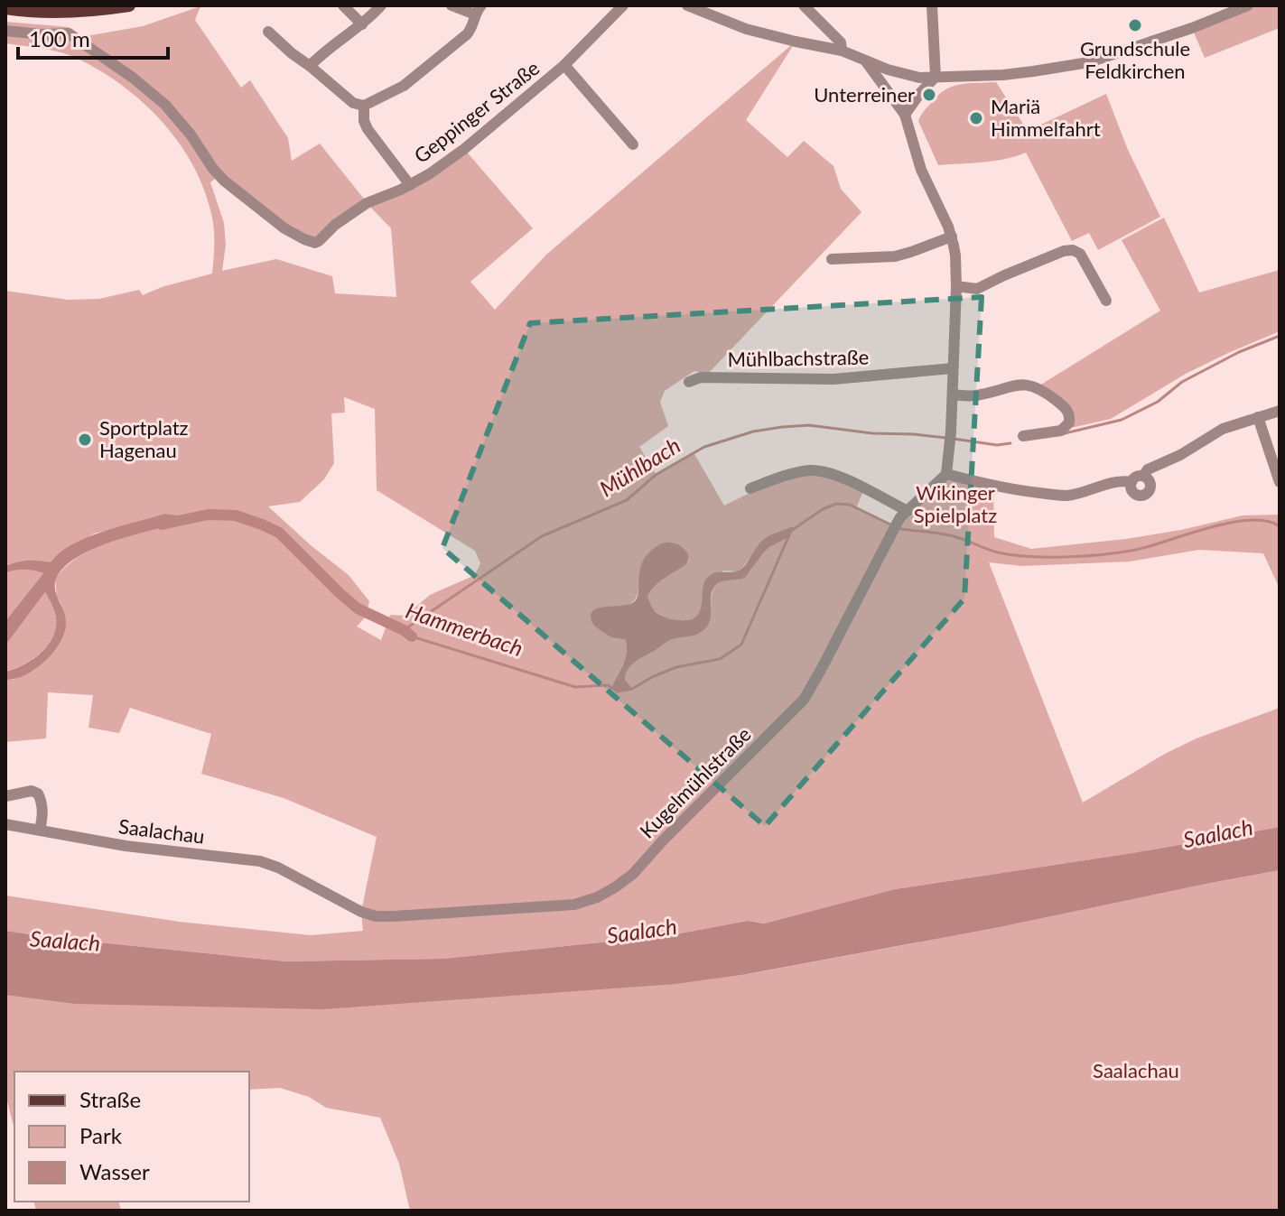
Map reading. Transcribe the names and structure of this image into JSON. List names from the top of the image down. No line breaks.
{"streets":{"street":["Geppinger Straße","Mühlbachstraße","Kugelmühlstraße","Saalachau"]},"crossings":[["Kugelmühlstraße","Saalachau"]],"water":["Mühlbach","Hammerbach","Saalach"],"parks":["Wikinger Spielplatz","Saalachau"],"places":["Grundschule Feldkirchen","Unterreiner","Mariä Himmelfahrt","Sportplatz Hagenau"],"legend":["Straße","Park","Wasser"],"scale_bar":"100 m"}
